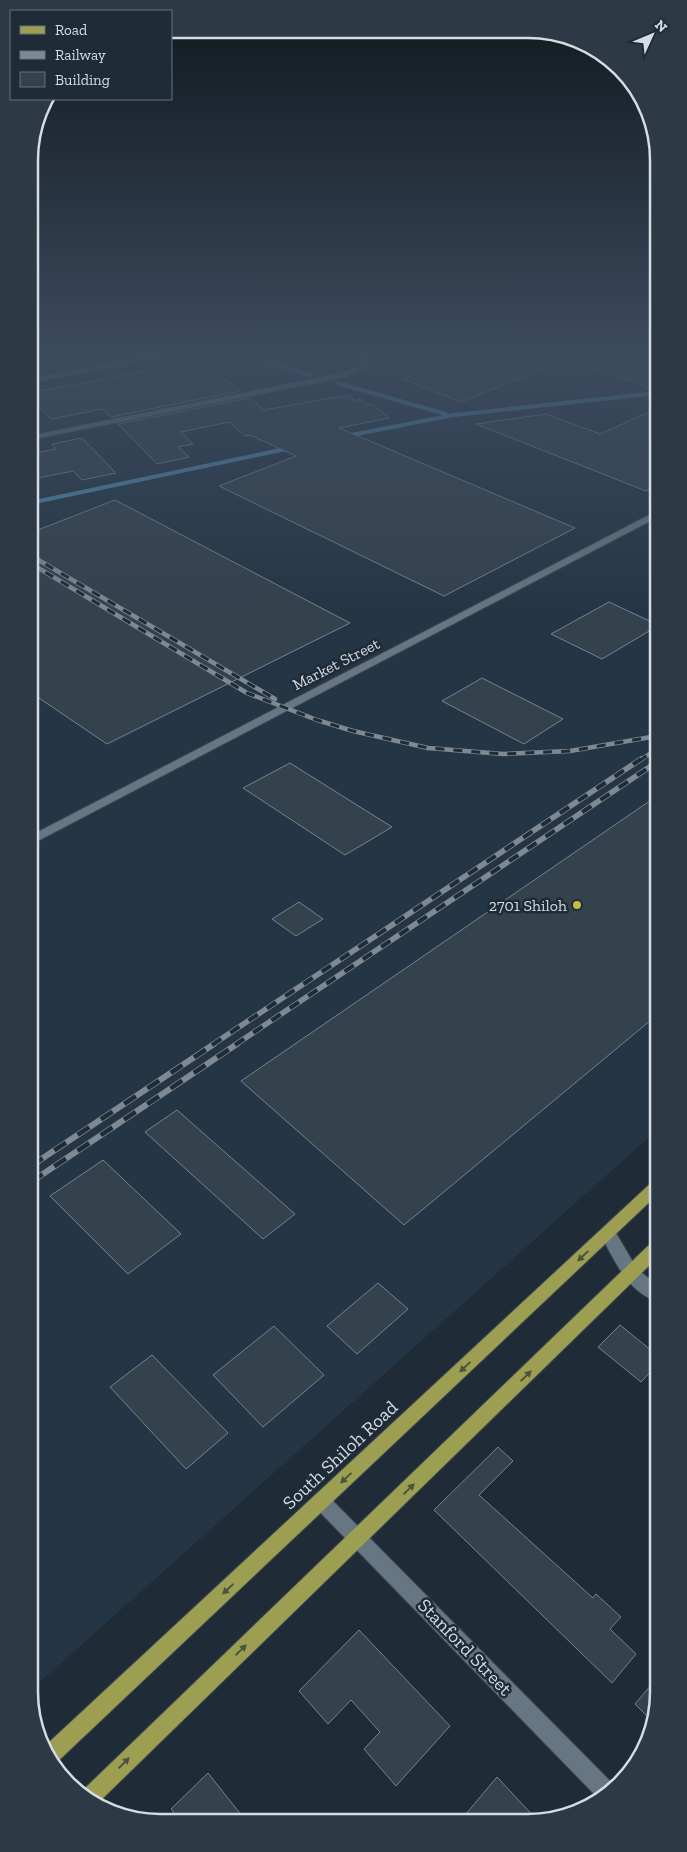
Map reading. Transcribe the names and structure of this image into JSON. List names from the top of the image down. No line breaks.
{"streets":{"main road":["South Shiloh Road"],"street":["Market Street","Stanford Street"]},"crossings":[["South Shiloh Road","Stanford Street"]],"places":["2701 Shiloh"],"legend":["Road","Railway","Building"],"north":"top right"}
